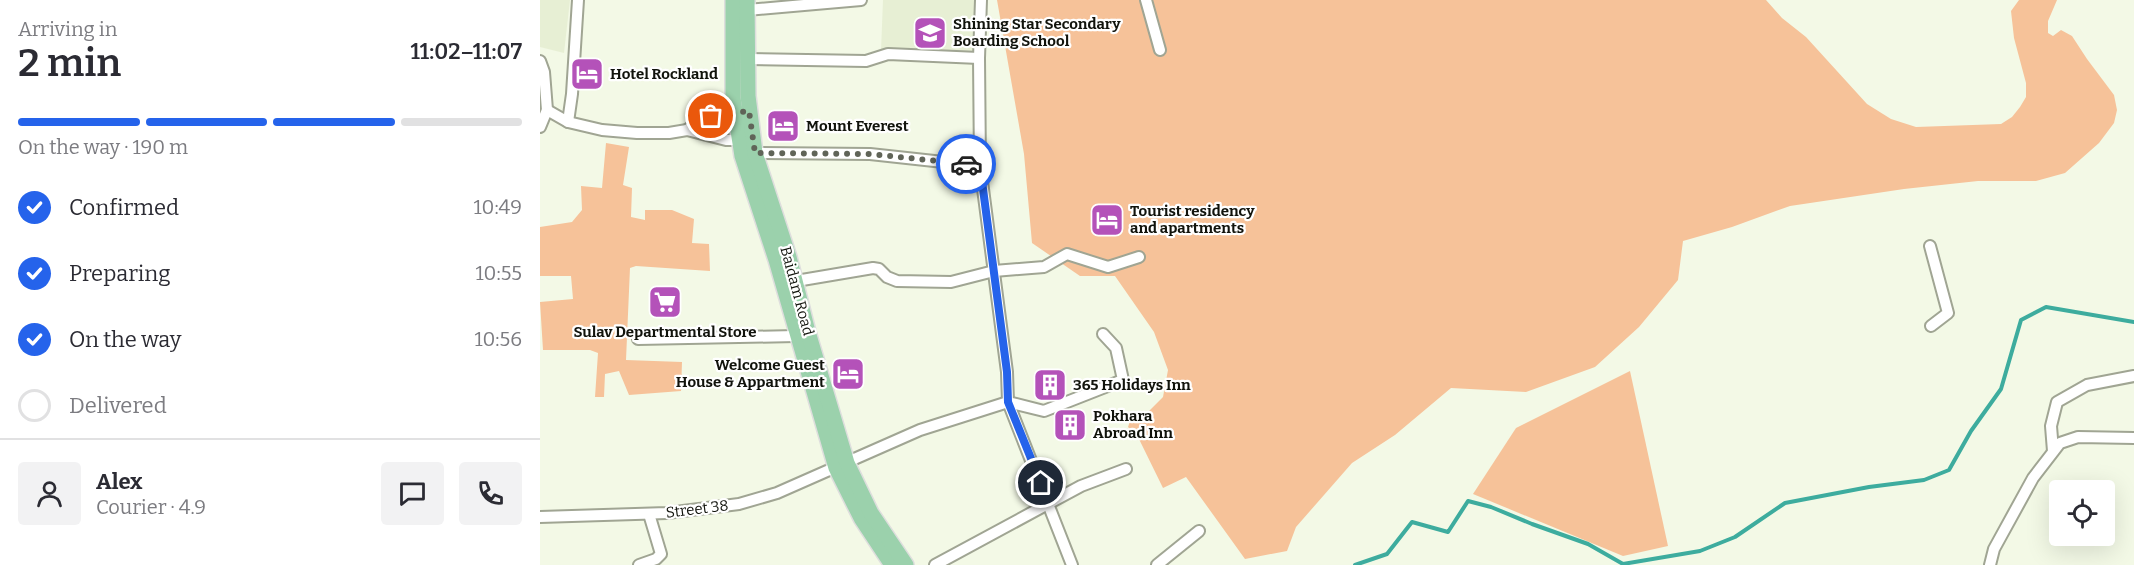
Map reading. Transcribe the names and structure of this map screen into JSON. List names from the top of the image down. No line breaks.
{"streets":{"main road":["Baidam Road"],"street":["Street 38"]},"crossings":[["Baidam Road","Street 38"]],"places":{"school or university":["Shining Star Secondary Boarding School"],"hotel":["Hotel Rockland","Mount Everest","Tourist residency and apartments","Welcome Guest House & Appartment"],"supermarket":["Sulav Departmental Store"],"building":["365 Holidays Inn","Pokhara Abroad Inn"]},"page":{"heading":["2 min","Arriving in","11:02–11:07"],"panel":["Alex","Courier · 4.9"],"bar":"On the way · 190 m","list":[["Confirmed","10:49"],["Preparing","10:55"],["On the way","10:56"],"Delivered"]}}
